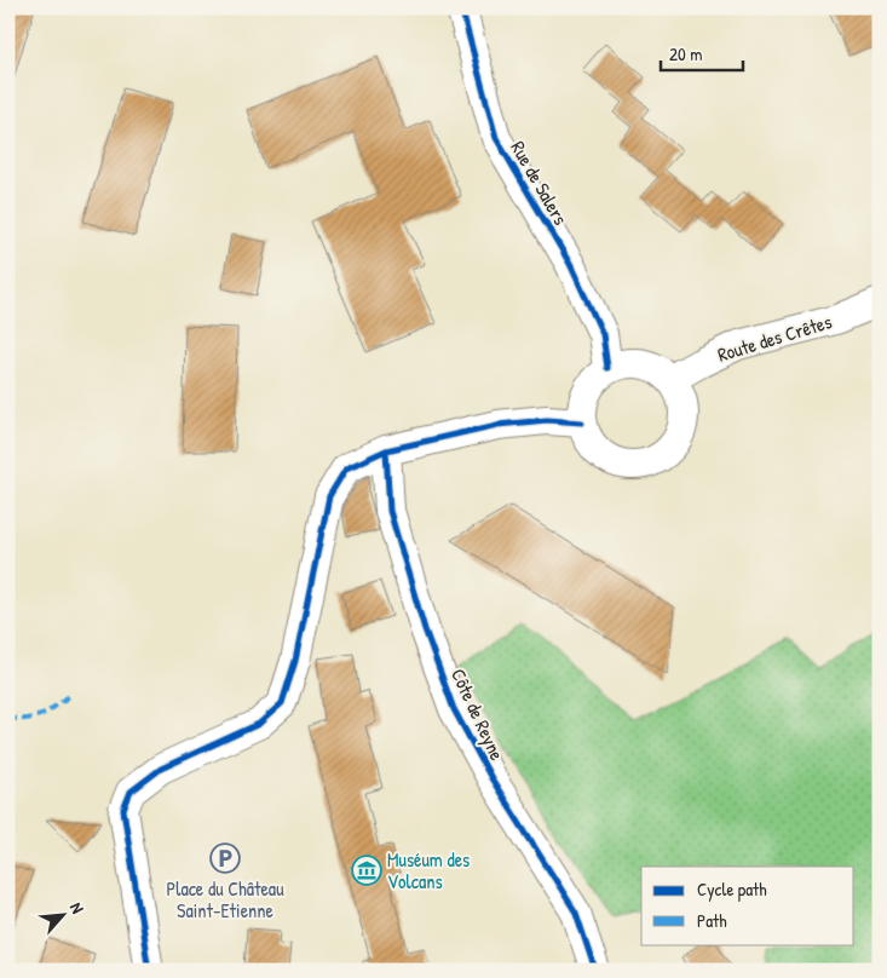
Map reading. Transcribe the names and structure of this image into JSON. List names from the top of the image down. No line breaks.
{"streets":{"street":["Rue de Salers","Route des Crêtes","Côte de Reyne"]},"crossings":[["Rue de Salers","Route des Crêtes"]],"places":{"parking":["Place du Château Saint-Etienne"],"museum":["Muséum des Volcans"]},"legend":["Cycle path","Path"],"scale_bar":"20 m","north":"top right"}
